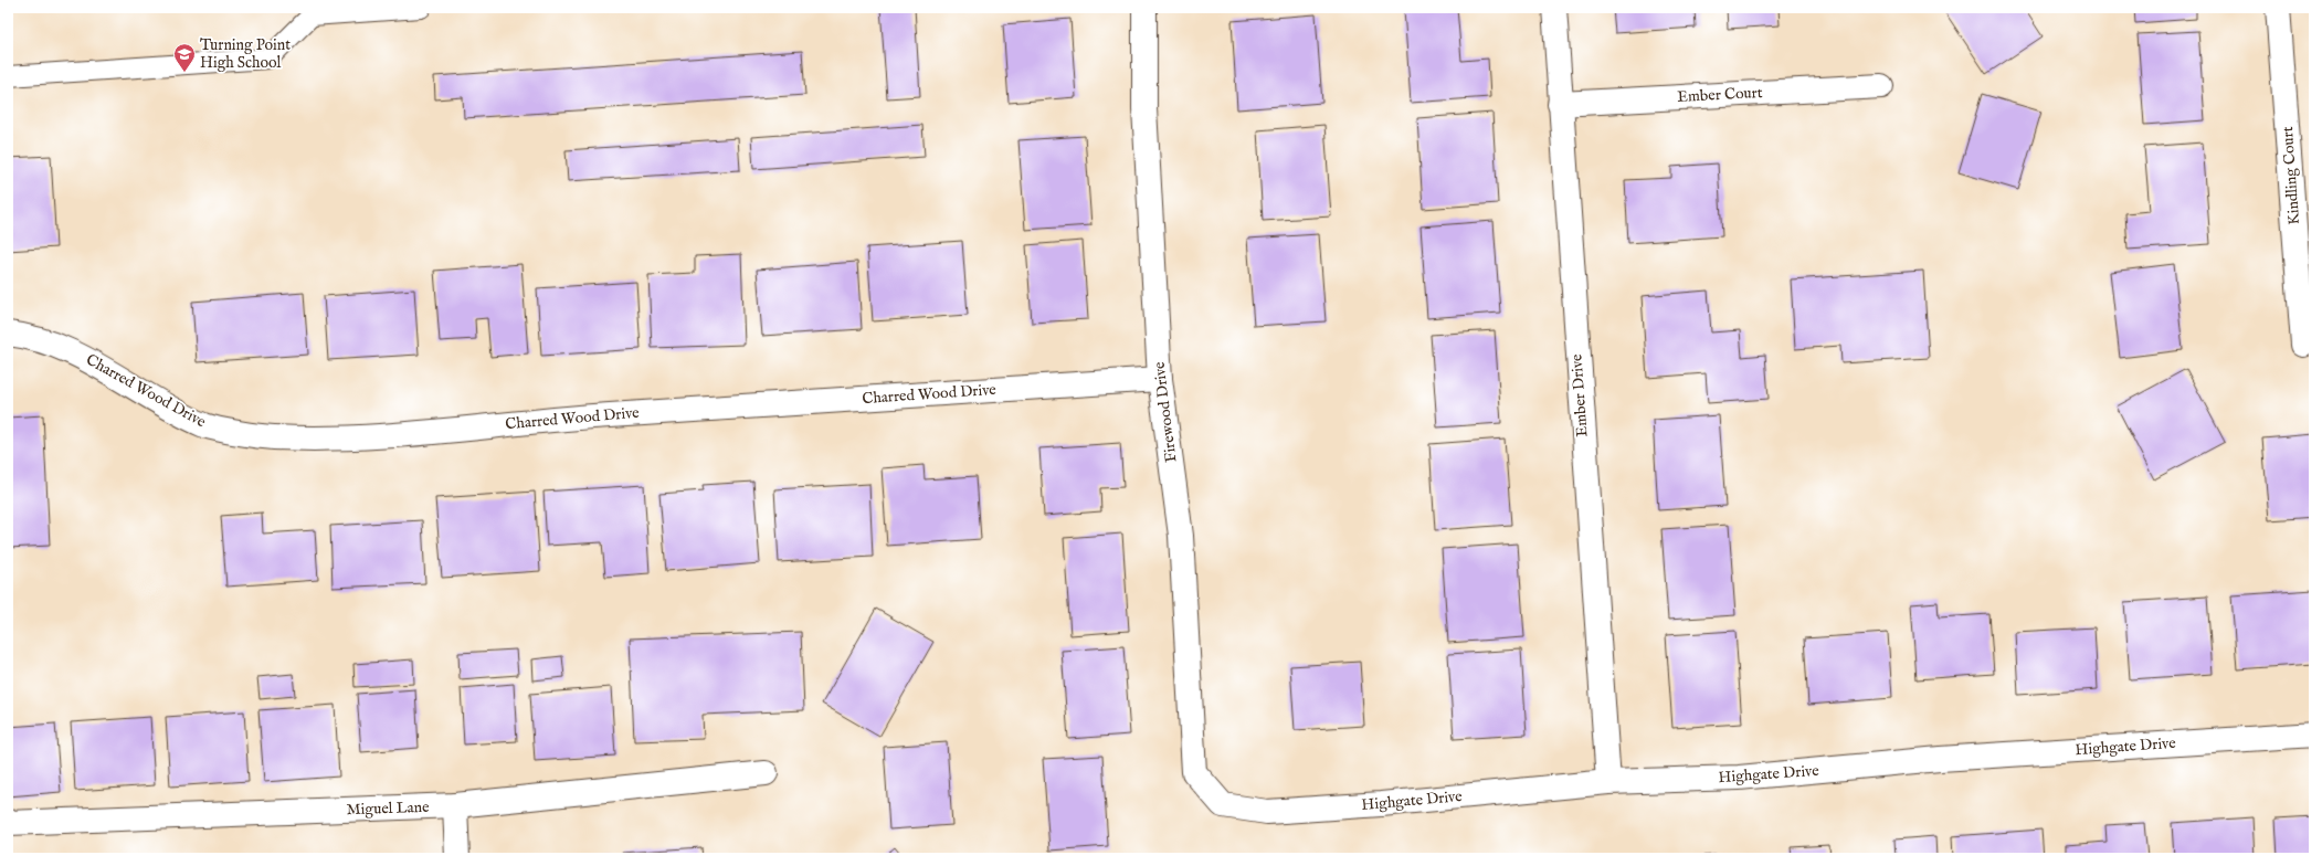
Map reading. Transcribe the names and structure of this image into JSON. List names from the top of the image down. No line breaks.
{"streets":{"street":["Ember Court","Kindling Court","Charred Wood Drive","Ember Drive","Firewood Drive","Highgate Drive","Miguel Lane"]},"crossings":[["Ember Court","Ember Drive"],["Charred Wood Drive","Firewood Drive"],["Ember Drive","Highgate Drive"],["Firewood Drive","Highgate Drive"]],"places":{"school or university":["Turning Point High School"]}}
